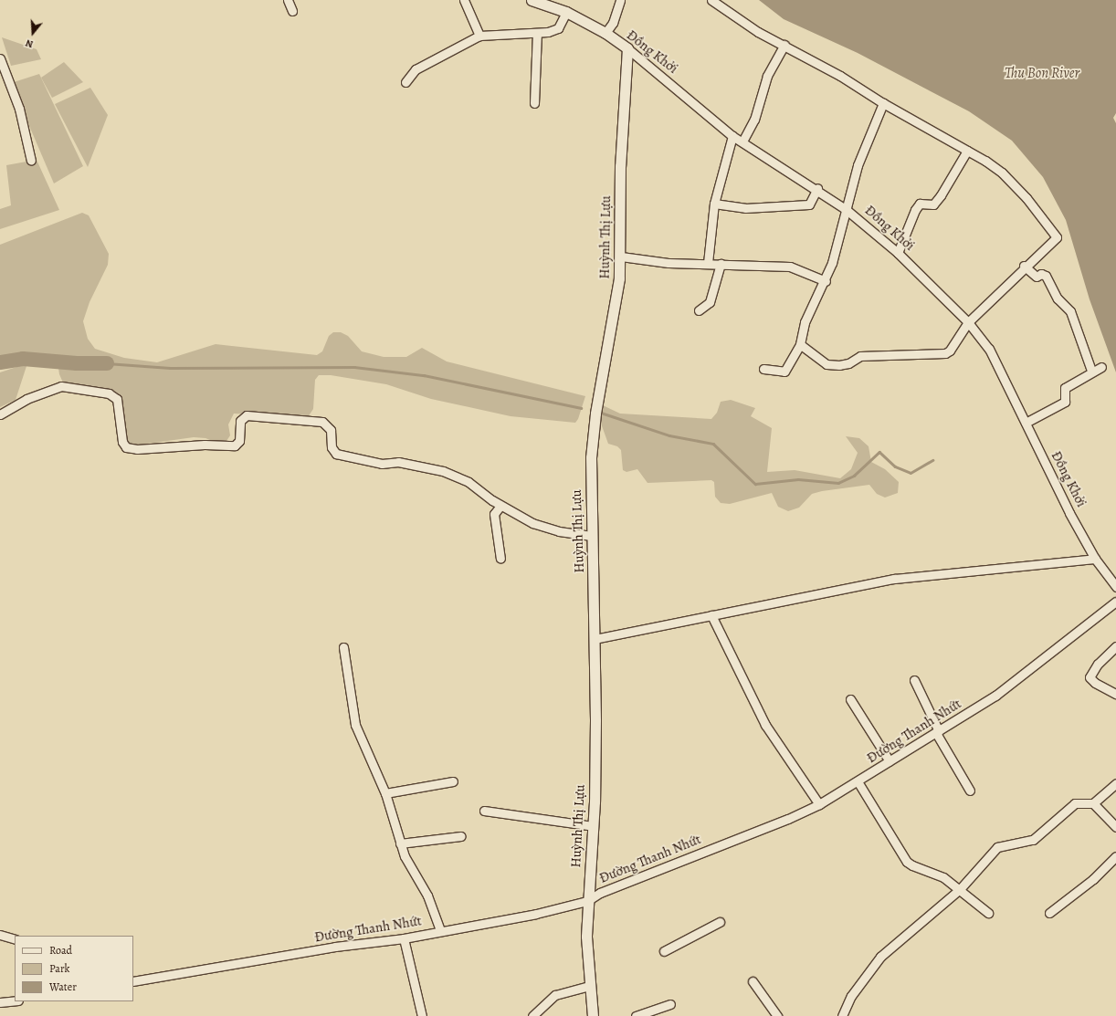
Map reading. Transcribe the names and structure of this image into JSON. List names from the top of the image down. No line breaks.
{"streets":{"street":["Đồng Khởi","Huỳnh Thị Lựu","Đường Thanh Nhứt"]},"crossings":[["Đồng Khởi","Huỳnh Thị Lựu"],["Huỳnh Thị Lựu","Đường Thanh Nhứt"]],"water":["Thu Bon River"],"legend":["Road","Park","Water"],"north":"bottom"}
